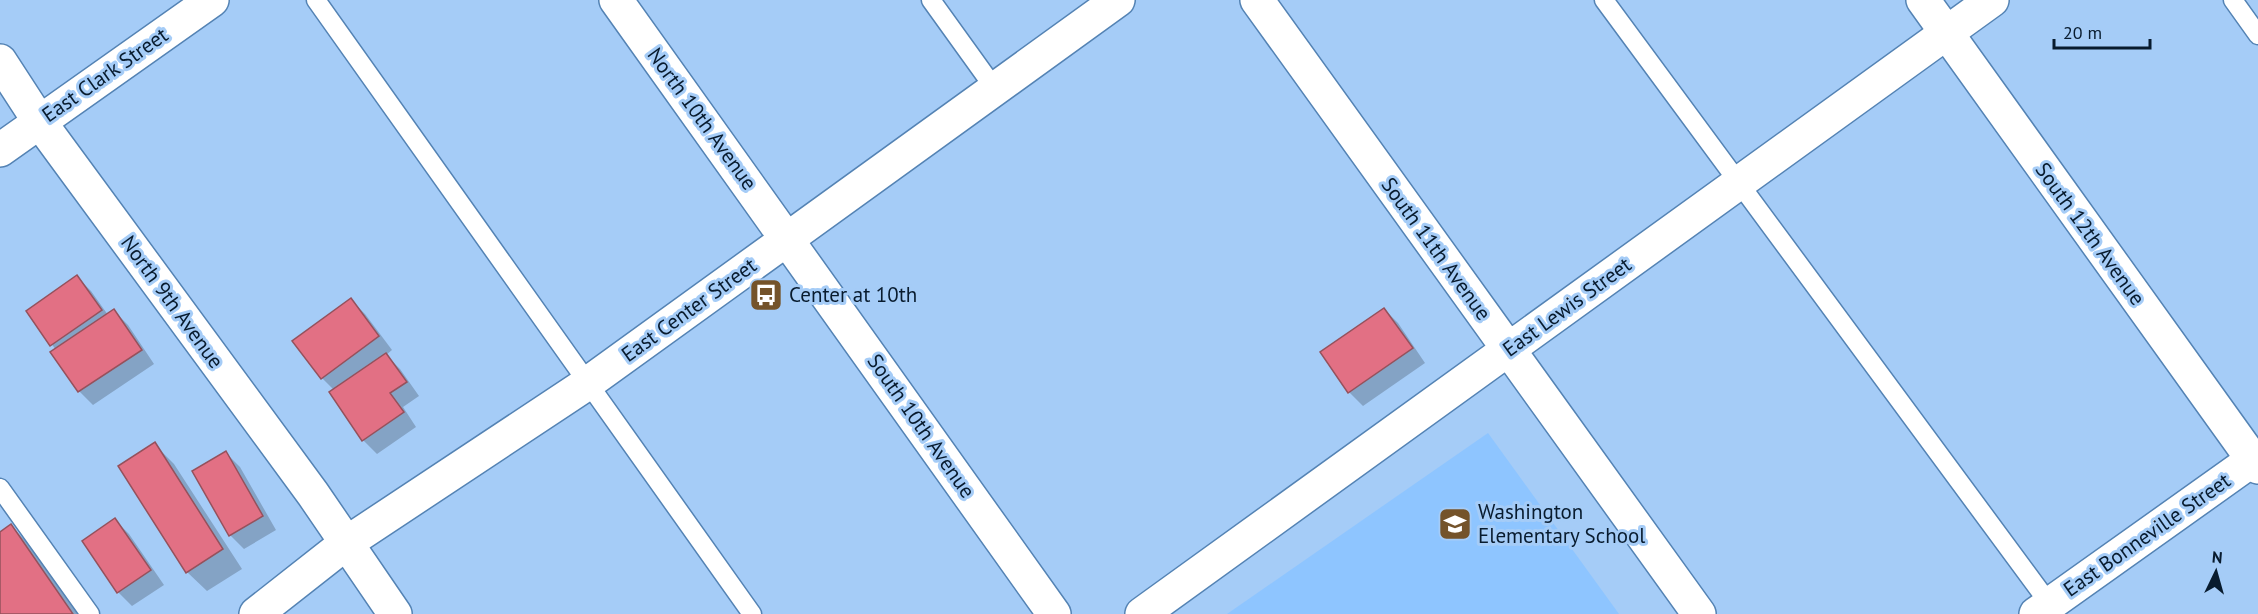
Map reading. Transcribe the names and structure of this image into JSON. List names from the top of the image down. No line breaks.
{"streets":{"street":["East Clark Street","North 10th Avenue","South 12th Avenue","South 11th Avenue","North 9th Avenue","East Lewis Street","East Center Street","South 10th Avenue","East Bonneville Street"]},"crossings":[["East Clark Street","North 9th Avenue"],["North 10th Avenue","East Center Street"],["North 10th Avenue","South 10th Avenue"],["South 12th Avenue","East Lewis Street"],["South 12th Avenue","East Bonneville Street"],["South 11th Avenue","East Lewis Street"],["North 9th Avenue","East Center Street"],["East Center Street","South 10th Avenue"]],"places":{"bus stop":["Center at 10th"],"school or university":["Washington Elementary School"]},"scale_bar":"20 m","north":"top"}
